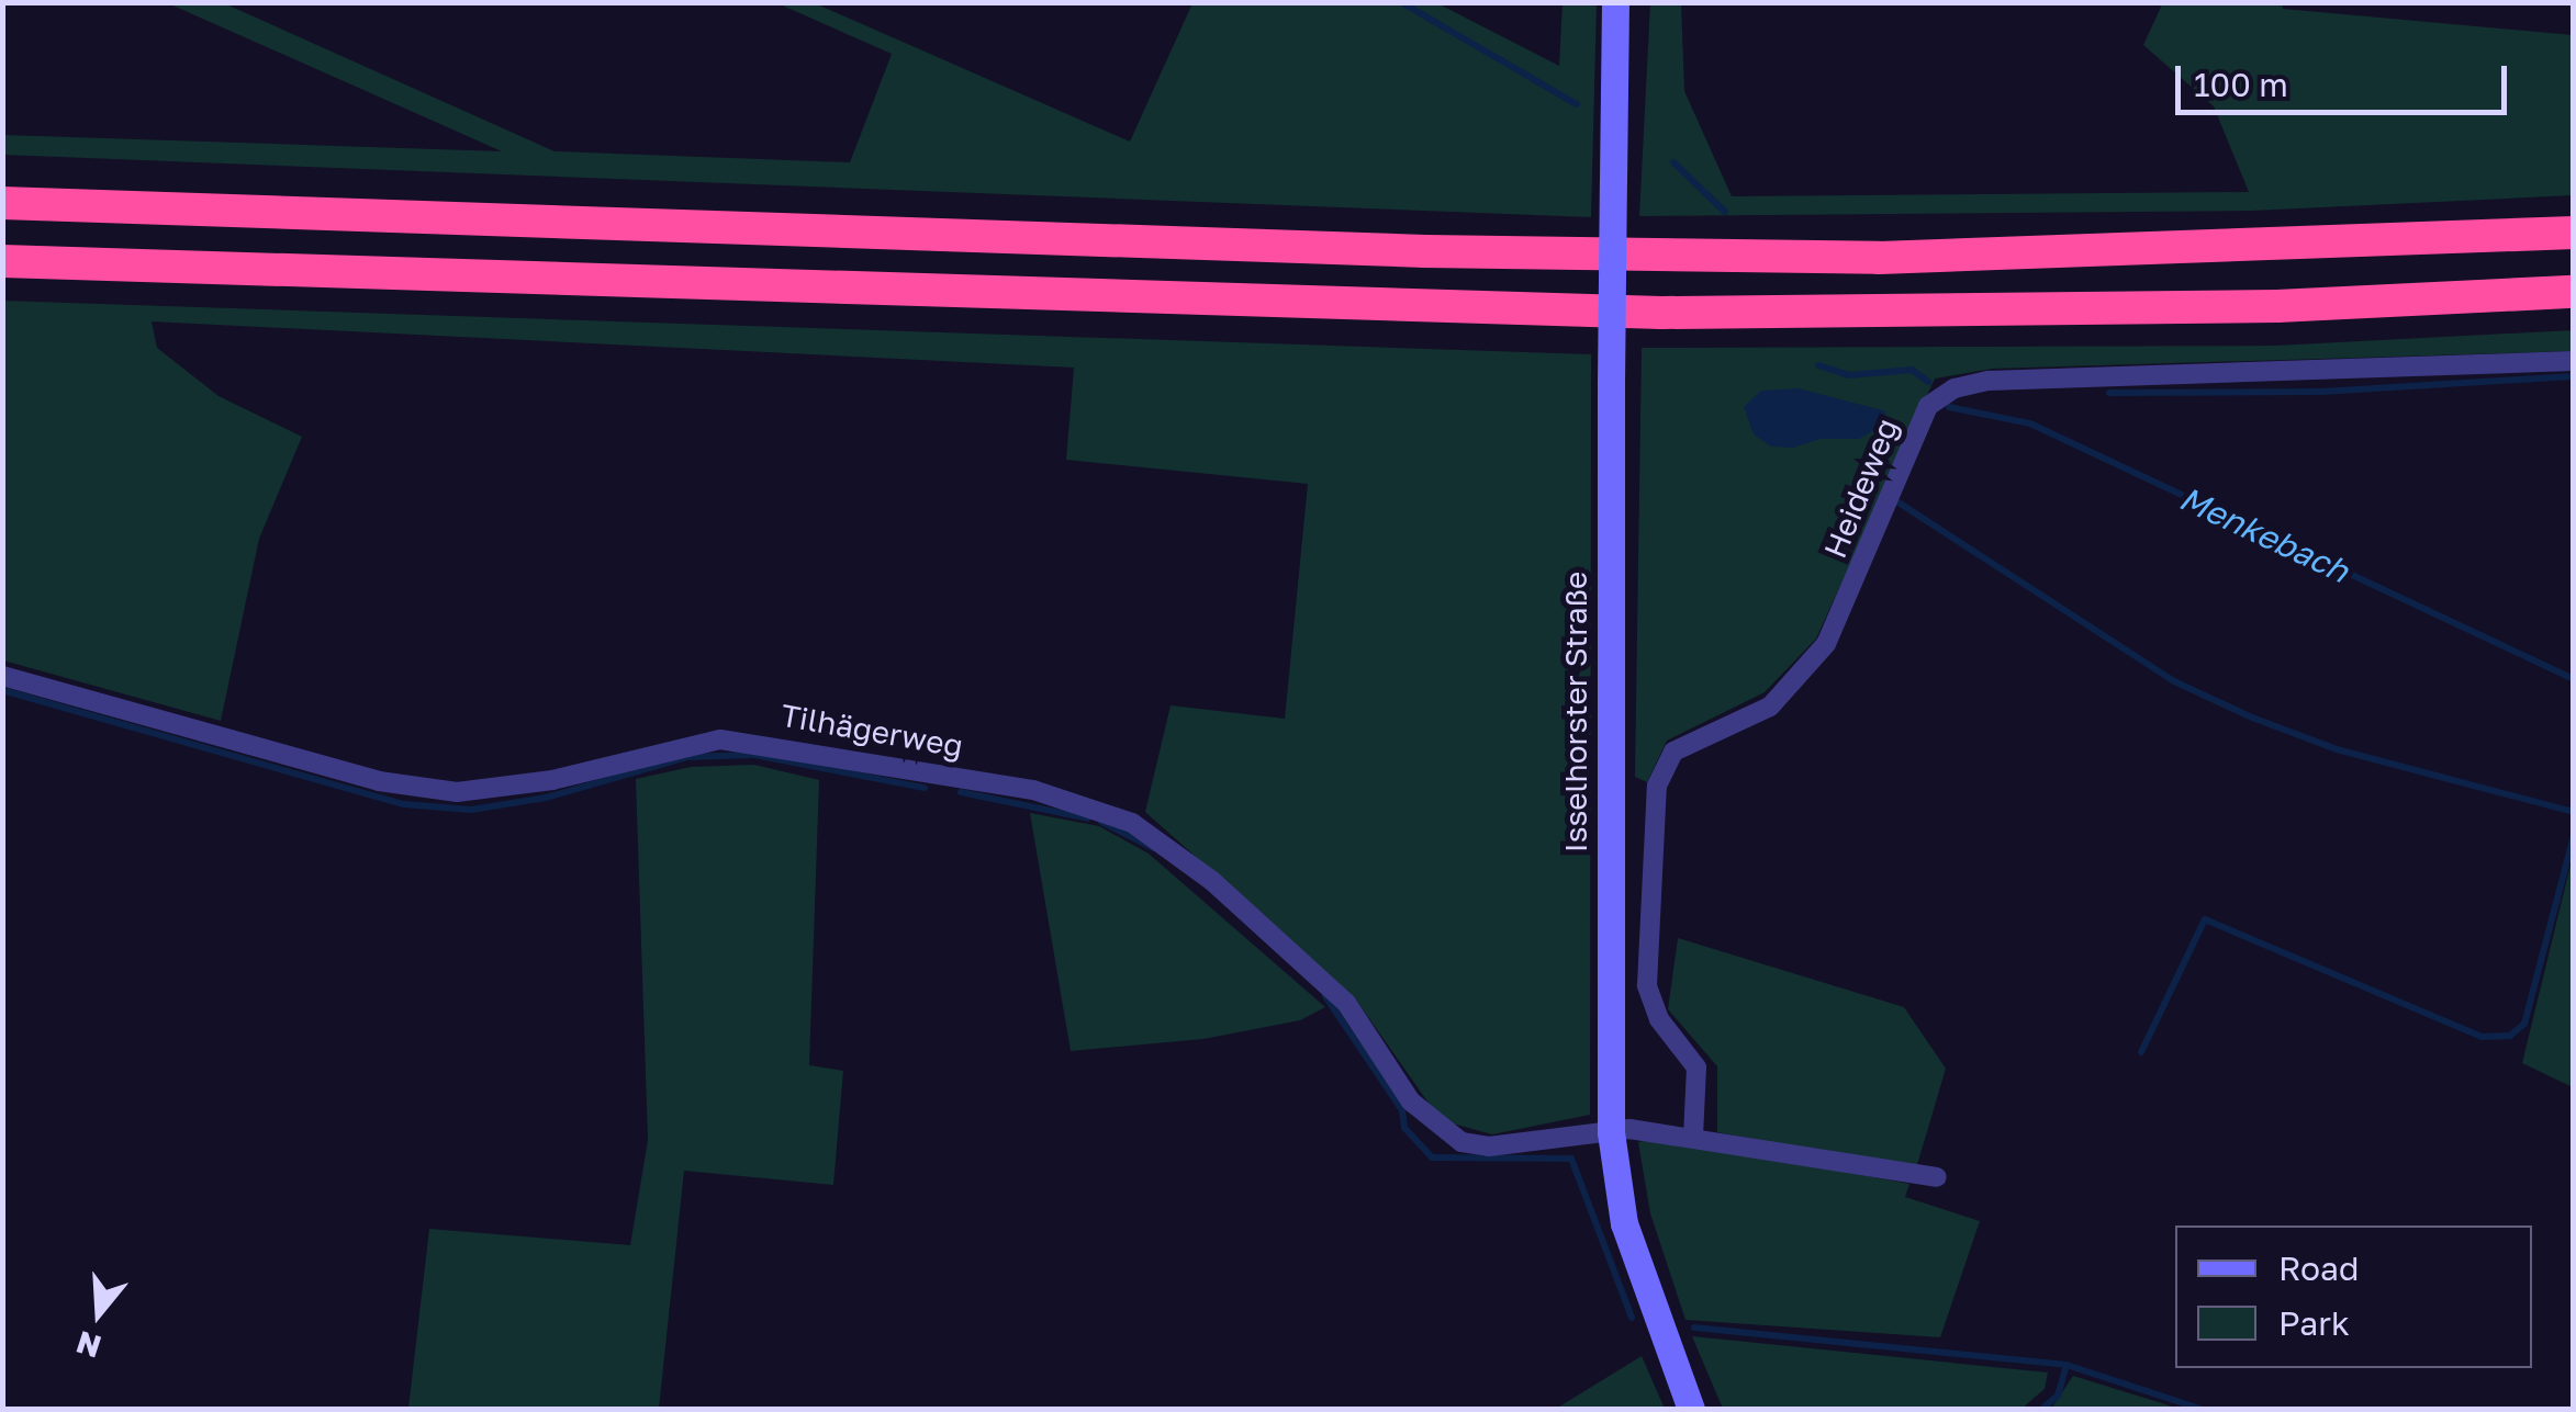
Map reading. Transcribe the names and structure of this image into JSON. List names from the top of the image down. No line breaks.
{"streets":{"street":["Heideweg","Isselhorster Straße","Tilhägerweg"]},"crossings":[["Isselhorster Straße","Tilhägerweg"]],"water":["Menkebach"],"legend":["Road","Park"],"scale_bar":"100 m","north":"bottom"}
